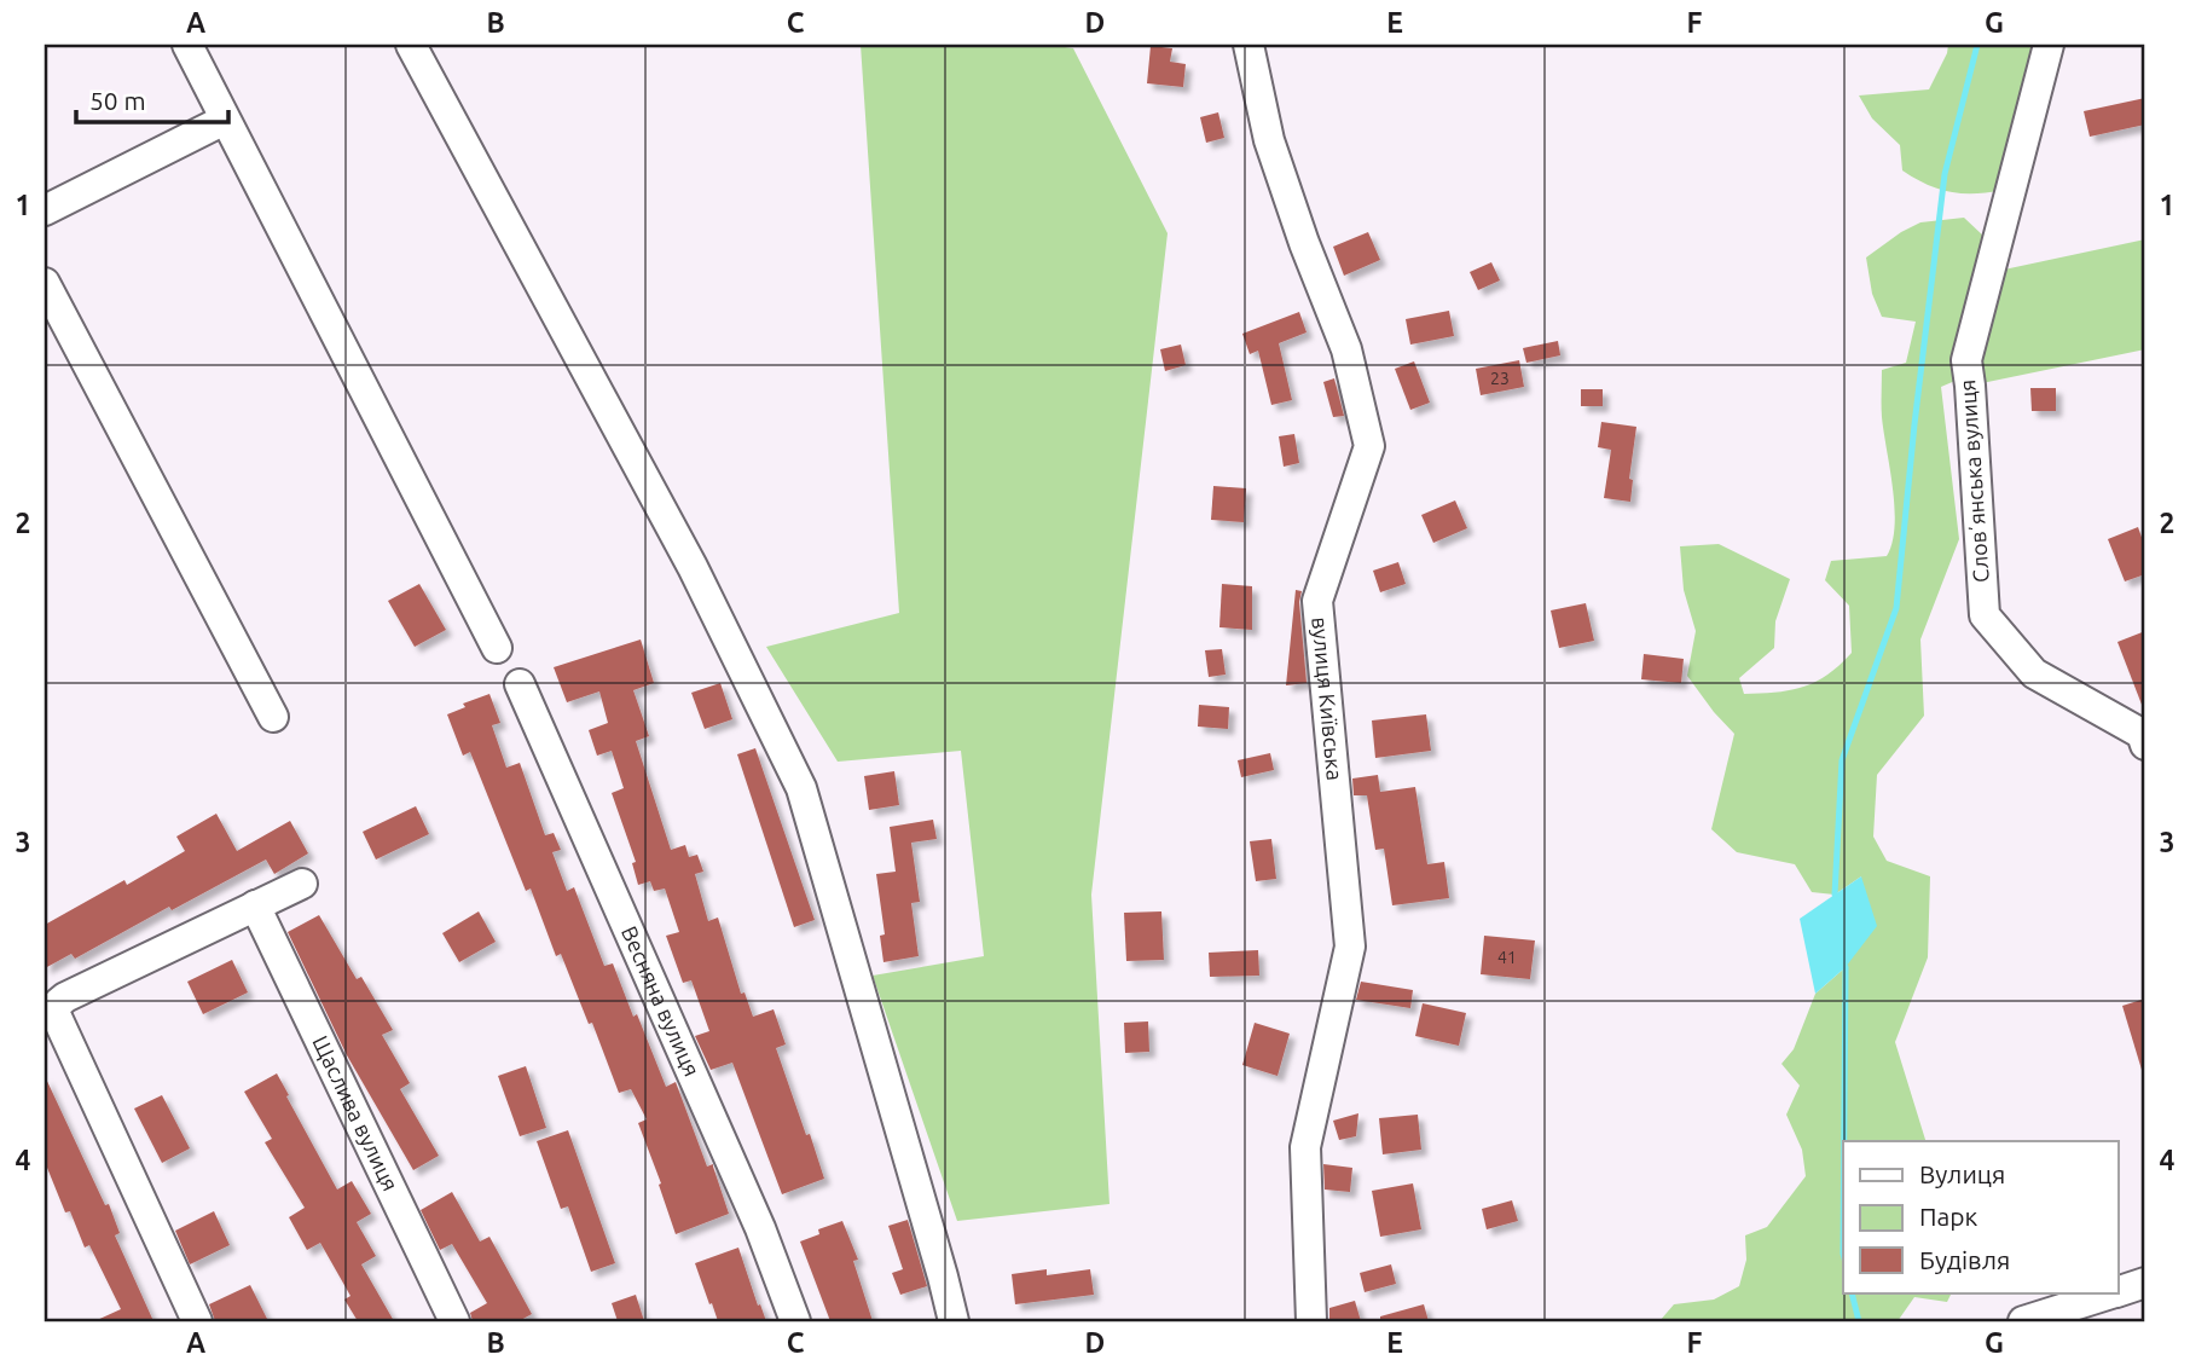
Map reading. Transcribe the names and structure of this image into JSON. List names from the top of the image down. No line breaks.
{"streets":{"street":["Словʼянська вулиця","вулиця Київська","Весняна вулиця","Щаслива вулиця"]},"house_numbers":["23","41"],"legend":["Вулиця","Парк","Будівля"],"scale_bar":"50 m","grid":{"columns":["A","B","C","D","E","F","G"],"rows":["1","2","3","4"]}}
